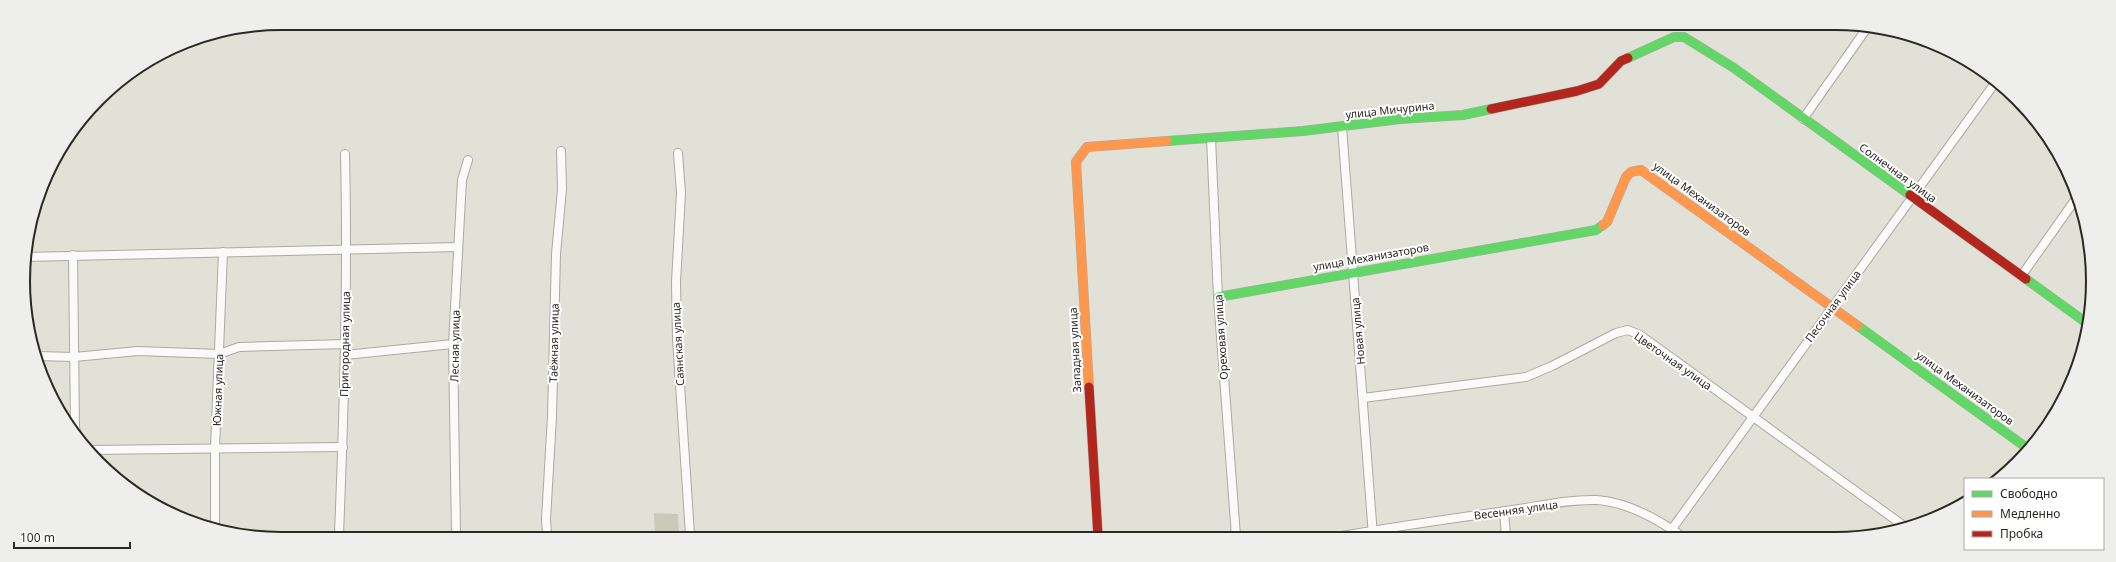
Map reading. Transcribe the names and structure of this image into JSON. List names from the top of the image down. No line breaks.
{"streets":{"street":["улица Мичурина","Солнечная улица","улица Механизаторов","Песочная улица","Новая улица","Ореховая улица","Таёжная улица","Пригородная улица","Саянская улица","Лесная улица","Западная улица","Цветочная улица","Южная улица","Весенняя улица"]},"crossings":[["улица Мичурина","Солнечная улица"],["улица Мичурина","Новая улица"],["улица Мичурина","Ореховая улица"],["улица Мичурина","Западная улица"],["Солнечная улица","Песочная улица"],["улица Механизаторов","Песочная улица"],["улица Механизаторов","Новая улица"],["улица Механизаторов","Ореховая улица"],["Песочная улица","Цветочная улица"],["Песочная улица","Весенняя улица"],["Новая улица","Цветочная улица"]],"legend":["Свободно","Медленно","Пробка"],"scale_bar":"100 m"}
